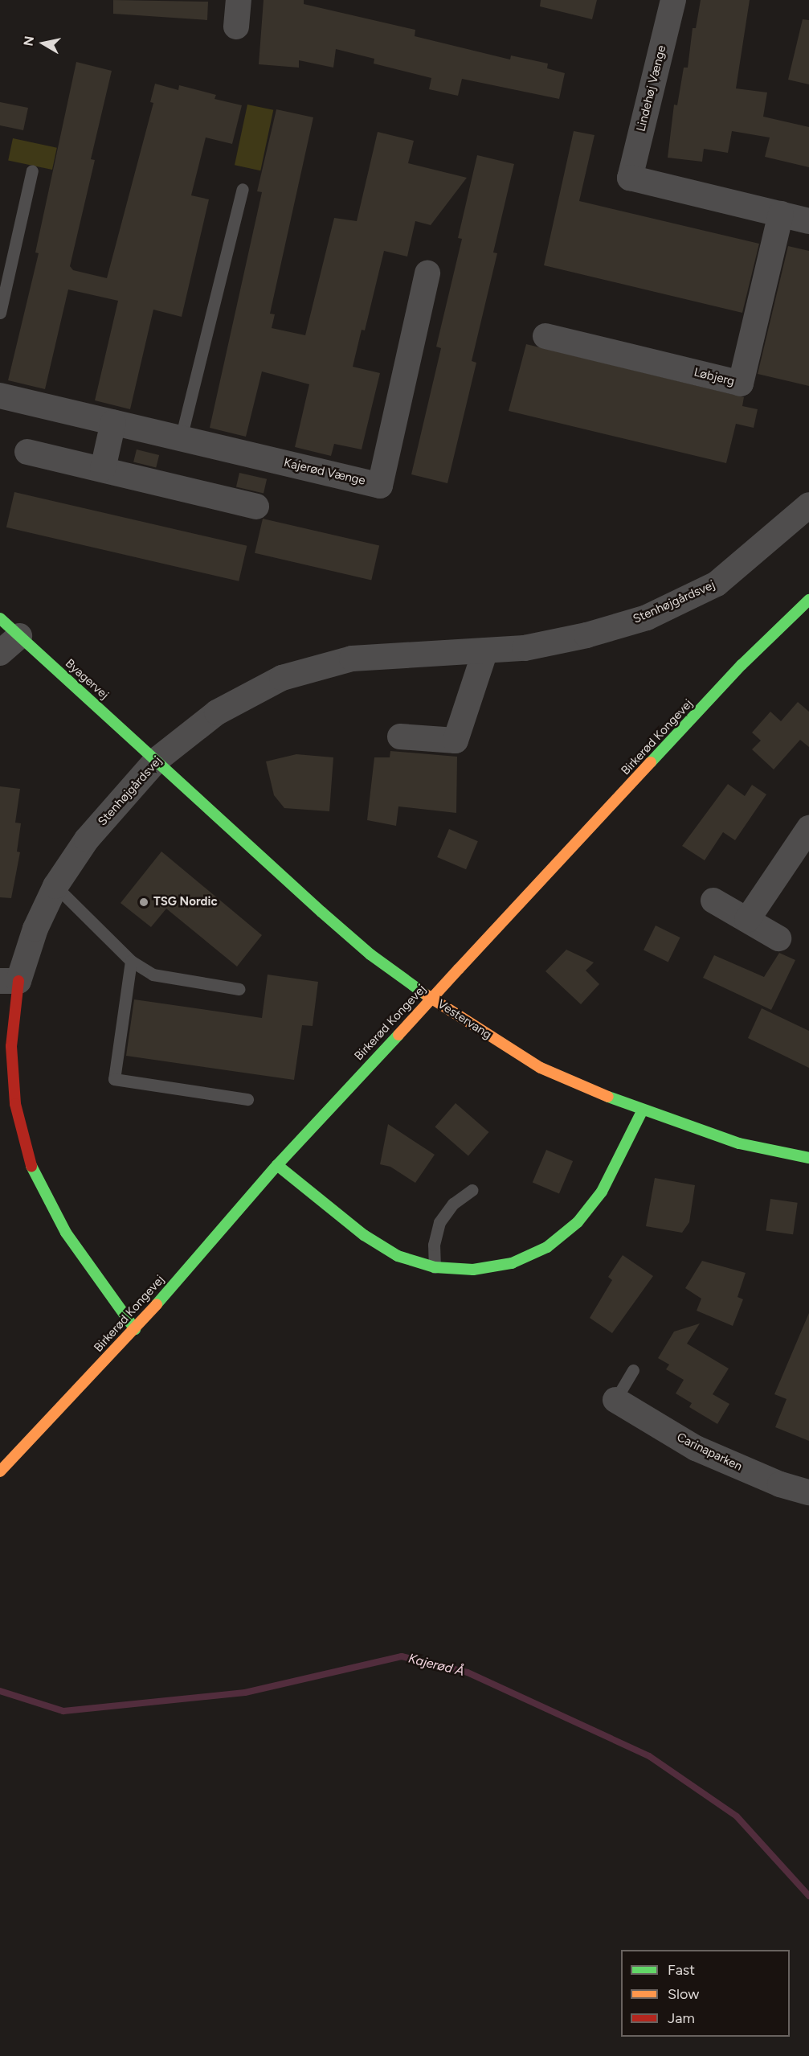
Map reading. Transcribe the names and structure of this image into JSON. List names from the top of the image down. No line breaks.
{"streets":{"main road":["Byagervej","Birkerød Kongevej","Vestervang"],"street":["Lindehøj Vænge","Løbjerg","Kajerød Vænge","Stenhøjgårdsvej","Carinaparken"]},"crossings":[["Lindehøj Vænge","Løbjerg"],["Stenhøjgårdsvej","Byagervej"],["Stenhøjgårdsvej","Vestervang"],["Byagervej","Vestervang"]],"water":["Kajerød Å"],"places":["TSG Nordic"],"legend":["Fast","Slow","Jam"],"north":"left"}
